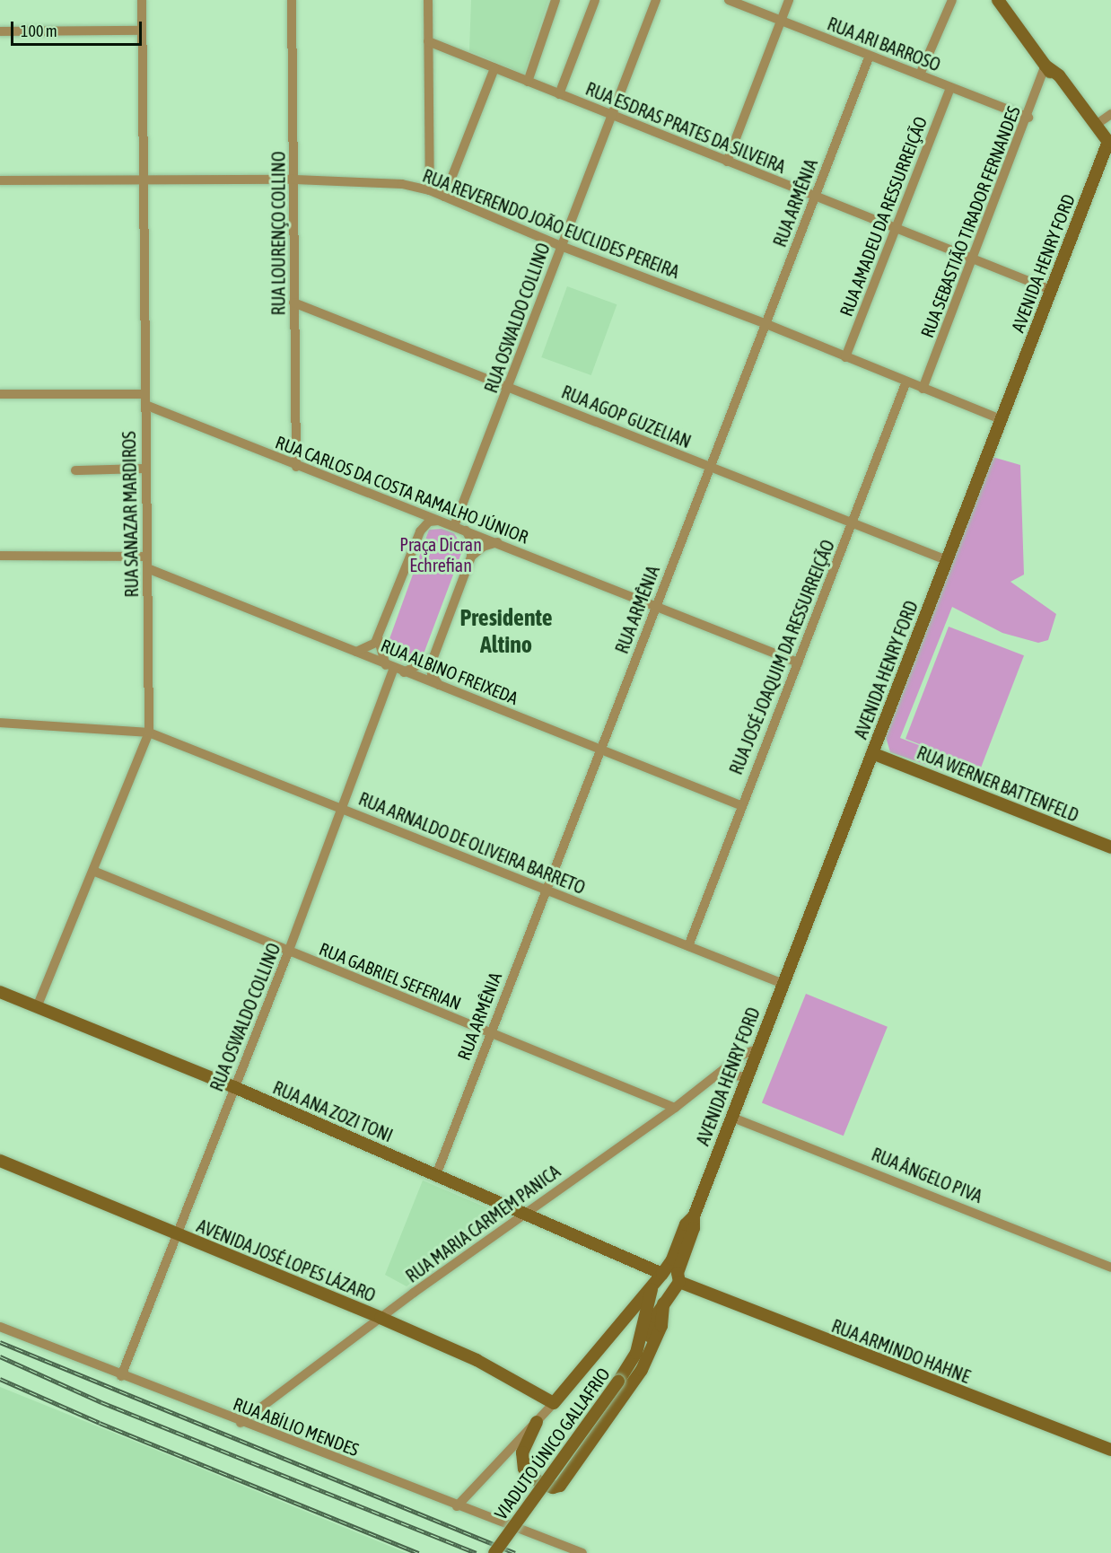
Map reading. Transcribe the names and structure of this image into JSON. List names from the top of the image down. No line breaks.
{"streets":{"main road":["AVENIDA HENRY FORD","RUA WERNER BATTENFELD","RUA ANA ZOZI TONI","AVENIDA JOSÉ LOPES LÁZARO","RUA ARMINDO HAHNE","VIADUTO ÚNICO GALLAFRIO"],"street":["RUA ARI BARROSO","RUA ESDRAS PRATES DA SILVEIRA","RUA ARMÊNIA","RUA AMADEU DA RESSURREIÇÃO","RUA SEBASTIÃO TIRADOR FERNANDES","RUA REVERENDO JOÃO EUCLIDES PEREIRA","RUA LOURENÇO COLLINO","RUA OSWALDO COLLINO","RUA AGOP GUZELIAN","RUA CARLOS DA COSTA RAMALHO JÚNIOR","RUA SANAZAR MARDIROS","RUA JOSÉ JOAQUIM DA RESSURREIÇÃO","RUA ALBINO FREIXEDA","RUA ARNALDO DE OLIVEIRA BARRETO","RUA GABRIEL SEFERIAN","RUA ÂNGELO PIVA","RUA MARIA CARMEM PANICA","RUA ABÍLIO MENDES"]},"crossings":[["RUA ARI BARROSO","RUA ARMÊNIA"],["RUA ARI BARROSO","RUA AMADEU DA RESSURREIÇÃO"],["RUA ARI BARROSO","RUA SEBASTIÃO TIRADOR FERNANDES"],["RUA ESDRAS PRATES DA SILVEIRA","RUA ARMÊNIA"],["RUA ESDRAS PRATES DA SILVEIRA","RUA AMADEU DA RESSURREIÇÃO"],["RUA ESDRAS PRATES DA SILVEIRA","RUA SEBASTIÃO TIRADOR FERNANDES"],["RUA ESDRAS PRATES DA SILVEIRA","AVENIDA HENRY FORD"],["RUA ESDRAS PRATES DA SILVEIRA","RUA OSWALDO COLLINO"],["RUA ARMÊNIA","RUA REVERENDO JOÃO EUCLIDES PEREIRA"],["RUA ARMÊNIA","RUA AGOP GUZELIAN"],["RUA ARMÊNIA","RUA CARLOS DA COSTA RAMALHO JÚNIOR"],["RUA ARMÊNIA","RUA ALBINO FREIXEDA"],["RUA ARMÊNIA","RUA ARNALDO DE OLIVEIRA BARRETO"],["RUA ARMÊNIA","RUA GABRIEL SEFERIAN"],["RUA ARMÊNIA","RUA ANA ZOZI TONI"],["RUA AMADEU DA RESSURREIÇÃO","RUA REVERENDO JOÃO EUCLIDES PEREIRA"],["RUA SEBASTIÃO TIRADOR FERNANDES","RUA REVERENDO JOÃO EUCLIDES PEREIRA"],["RUA REVERENDO JOÃO EUCLIDES PEREIRA","RUA LOURENÇO COLLINO"],["RUA REVERENDO JOÃO EUCLIDES PEREIRA","AVENIDA HENRY FORD"],["RUA REVERENDO JOÃO EUCLIDES PEREIRA","RUA OSWALDO COLLINO"],["RUA REVERENDO JOÃO EUCLIDES PEREIRA","RUA SANAZAR MARDIROS"],["RUA REVERENDO JOÃO EUCLIDES PEREIRA","RUA JOSÉ JOAQUIM DA RESSURREIÇÃO"],["RUA LOURENÇO COLLINO","RUA AGOP GUZELIAN"],["RUA LOURENÇO COLLINO","RUA CARLOS DA COSTA RAMALHO JÚNIOR"],["AVENIDA HENRY FORD","RUA AGOP GUZELIAN"],["AVENIDA HENRY FORD","RUA WERNER BATTENFELD"],["AVENIDA HENRY FORD","RUA ARNALDO DE OLIVEIRA BARRETO"],["AVENIDA HENRY FORD","RUA ANA ZOZI TONI"],["AVENIDA HENRY FORD","RUA ÂNGELO PIVA"],["AVENIDA HENRY FORD","RUA MARIA CARMEM PANICA"],["AVENIDA HENRY FORD","AVENIDA JOSÉ LOPES LÁZARO"],["AVENIDA HENRY FORD","RUA ARMINDO HAHNE"],["AVENIDA HENRY FORD","RUA ABÍLIO MENDES"],["AVENIDA HENRY FORD","VIADUTO ÚNICO GALLAFRIO"],["RUA OSWALDO COLLINO","RUA AGOP GUZELIAN"],["RUA OSWALDO COLLINO","RUA CARLOS DA COSTA RAMALHO JÚNIOR"],["RUA OSWALDO COLLINO","RUA ALBINO FREIXEDA"],["RUA OSWALDO COLLINO","RUA ARNALDO DE OLIVEIRA BARRETO"],["RUA OSWALDO COLLINO","RUA GABRIEL SEFERIAN"],["RUA OSWALDO COLLINO","RUA ANA ZOZI TONI"],["RUA OSWALDO COLLINO","AVENIDA JOSÉ LOPES LÁZARO"],["RUA OSWALDO COLLINO","RUA ABÍLIO MENDES"],["RUA AGOP GUZELIAN","RUA JOSÉ JOAQUIM DA RESSURREIÇÃO"],["RUA CARLOS DA COSTA RAMALHO JÚNIOR","RUA SANAZAR MARDIROS"],["RUA CARLOS DA COSTA RAMALHO JÚNIOR","RUA JOSÉ JOAQUIM DA RESSURREIÇÃO"],["RUA SANAZAR MARDIROS","RUA ALBINO FREIXEDA"],["RUA SANAZAR MARDIROS","RUA ARNALDO DE OLIVEIRA BARRETO"],["RUA SANAZAR MARDIROS","RUA GABRIEL SEFERIAN"],["RUA SANAZAR MARDIROS","RUA ANA ZOZI TONI"],["RUA JOSÉ JOAQUIM DA RESSURREIÇÃO","RUA ALBINO FREIXEDA"],["RUA JOSÉ JOAQUIM DA RESSURREIÇÃO","RUA ARNALDO DE OLIVEIRA BARRETO"],["RUA GABRIEL SEFERIAN","RUA MARIA CARMEM PANICA"],["RUA ANA ZOZI TONI","RUA MARIA CARMEM PANICA"],["RUA ANA ZOZI TONI","VIADUTO ÚNICO GALLAFRIO"],["RUA MARIA CARMEM PANICA","AVENIDA JOSÉ LOPES LÁZARO"],["RUA MARIA CARMEM PANICA","RUA ABÍLIO MENDES"],["RUA ARMINDO HAHNE","VIADUTO ÚNICO GALLAFRIO"]],"districts":["Presidente Altino"],"parks":["Praça Dicran Echrefian"],"scale_bar":"100 m"}
